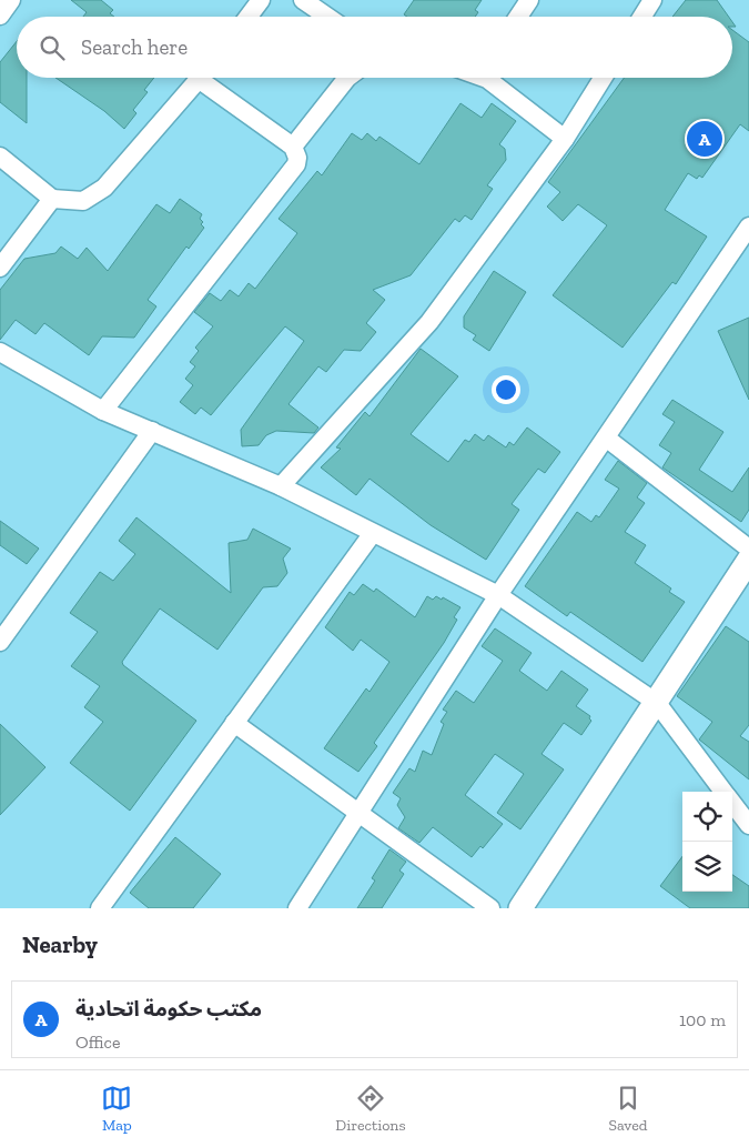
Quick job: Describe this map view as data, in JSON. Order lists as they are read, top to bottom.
{
  "page": {
    "search": "Search here",
    "pins": "A",
    "heading": "Nearby",
    "list": [
      {
        "mark": "A",
        "name": "مكتب حكومة اتحادية",
        "note": "Office",
        "value": "100 m"
      }
    ],
    "nav": ["Map", "Directions", "Saved"]
  }
}
